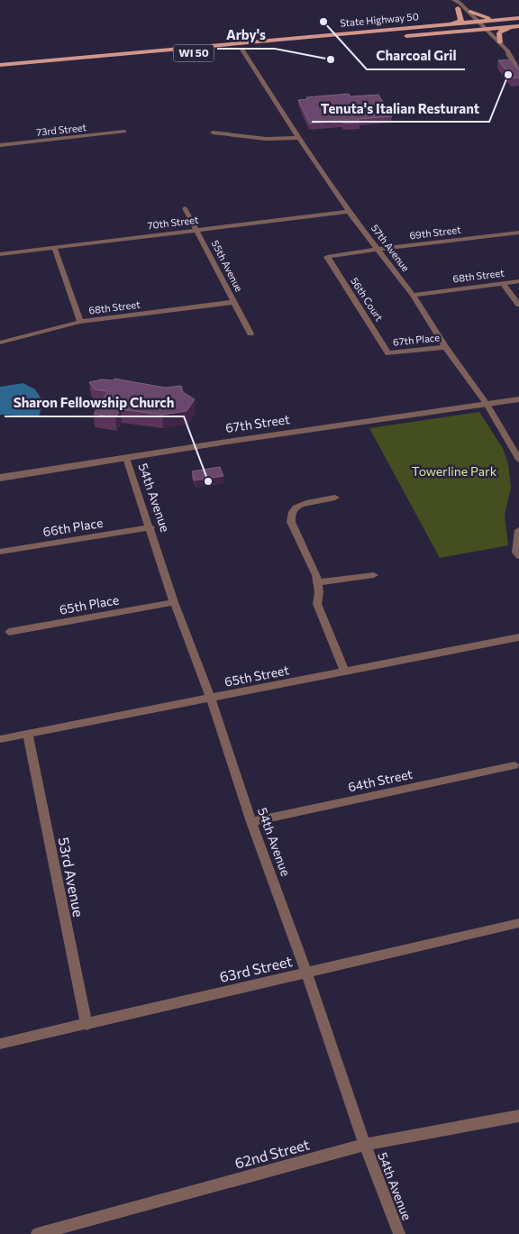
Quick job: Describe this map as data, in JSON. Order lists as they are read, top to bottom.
{
  "streets": {
    "main road": ["State Highway 50", "WI 50"],
    "street": [
      "73rd Street",
      "70th Street",
      "69th Street",
      "57th Avenue",
      "55th Avenue",
      "68th Street",
      "56th Court",
      "67th Place",
      "67th Street",
      "54th Avenue",
      "66th Place",
      "65th Place",
      "65th Street",
      "64th Street",
      "53rd Avenue",
      "63rd Street",
      "62nd Street"
    ]
  },
  "crossings": [
    ["State Highway 50", "57th Avenue"],
    ["70th Street", "57th Avenue"],
    ["70th Street", "55th Avenue"],
    ["69th Street", "57th Avenue"],
    ["69th Street", "56th Court"],
    ["57th Avenue", "68th Street"],
    ["57th Avenue", "67th Place"],
    ["57th Avenue", "67th Street"],
    ["55th Avenue", "68th Street"],
    ["56th Court", "67th Place"],
    ["67th Street", "54th Avenue"],
    ["54th Avenue", "66th Place"],
    ["54th Avenue", "65th Place"],
    ["54th Avenue", "65th Street"],
    ["54th Avenue", "64th Street"],
    ["54th Avenue", "63rd Street"],
    ["54th Avenue", "62nd Street"],
    ["65th Street", "53rd Avenue"],
    ["53rd Avenue", "63rd Street"]
  ],
  "parks": ["Towerline Park"],
  "places": [
    "Charcoal Gril",
    "Arby's",
    "Tenuta's Italian Resturant",
    "Sharon Fellowship Church"
  ]
}
